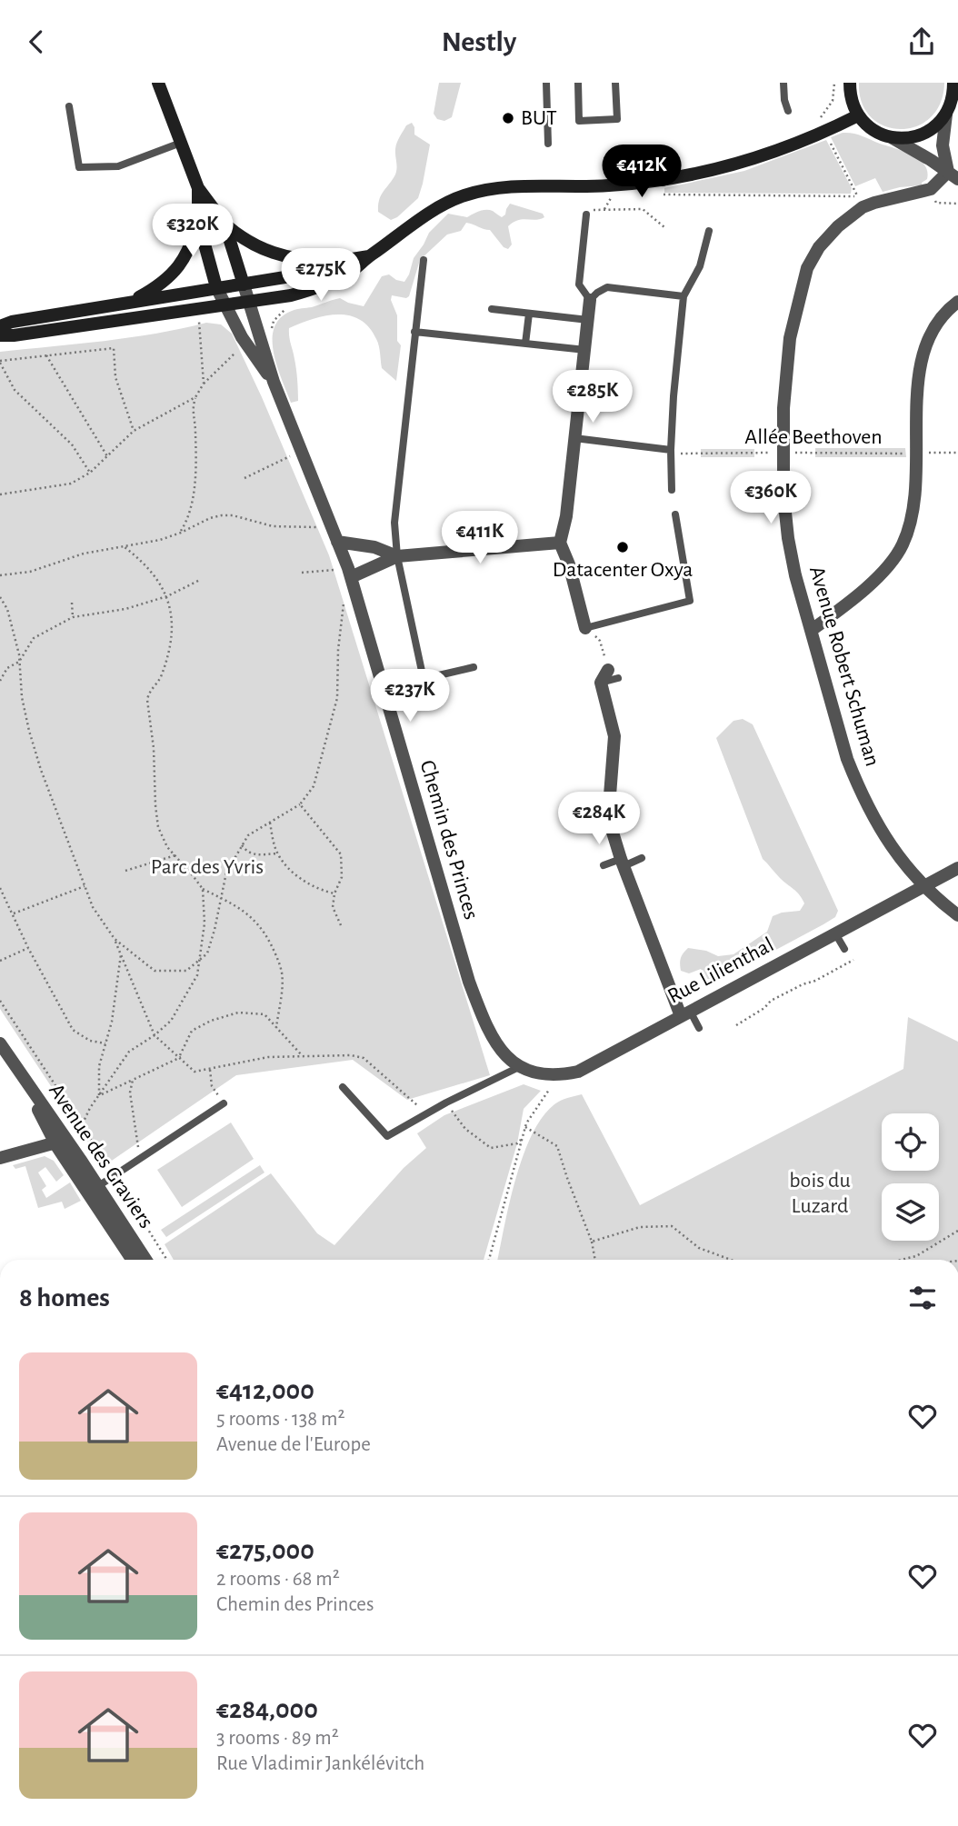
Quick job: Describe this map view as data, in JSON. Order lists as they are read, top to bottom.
{
  "streets": {
    "street": [
      "Avenue Robert Schuman",
      "Chemin des Princes",
      "Rue Lilienthal",
      "Avenue des Graviers"
    ],
    "path": ["Allée Beethoven"]
  },
  "crossings": [
    ["Allée Beethoven", "Avenue Robert Schuman"],
    ["Avenue Robert Schuman", "Rue Lilienthal"],
    ["Chemin des Princes", "Rue Lilienthal"]
  ],
  "parks": ["Parc des Yvris", "bois du Luzard"],
  "places": ["BUT", "Datacenter Oxya"],
  "page": {
    "header": "Nestly",
    "price": [
      "€412K",
      "€320K",
      "€275K",
      "€285K",
      "€360K",
      "€411K",
      "€237K",
      "€284K"
    ],
    "heading": "8 homes",
    "list": [
      {
        "name": "€412,000",
        "note": "5 rooms · 138 m² · Avenue de l'Europe"
      },
      {
        "name": "€275,000",
        "note": "2 rooms · 68 m² · Chemin des Princes"
      },
      {
        "name": "€284,000",
        "note": "3 rooms · 89 m² · Rue Vladimir Jankélévitch"
      }
    ]
  }
}
